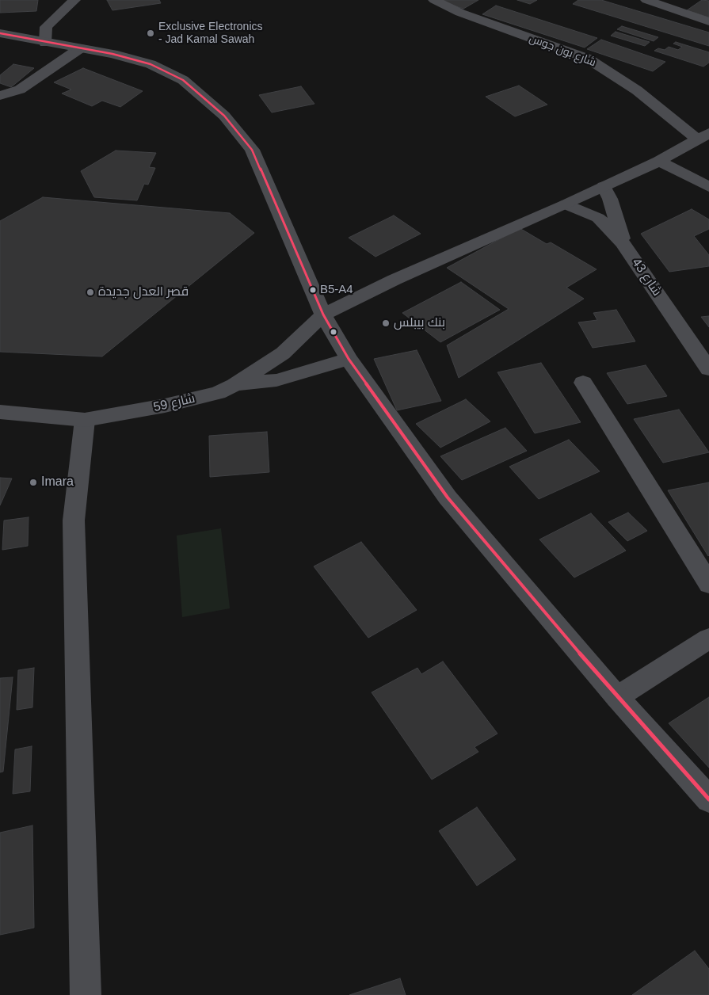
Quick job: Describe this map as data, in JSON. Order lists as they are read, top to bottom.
{
  "streets": {
    "street": ["شارع بون جوس", "شارع 43", "شارع 59"]
  },
  "crossings": [
    ["شارع بون جوس", "شارع 59"],
    ["شارع 43", "شارع 59"]
  ],
  "places": [
    "Exclusive Electronics - Jad Kamal Sawah",
    "B5-A4",
    "قصر العدل جديدة",
    "بنك بيبلس",
    "Imara"
  ]
}
